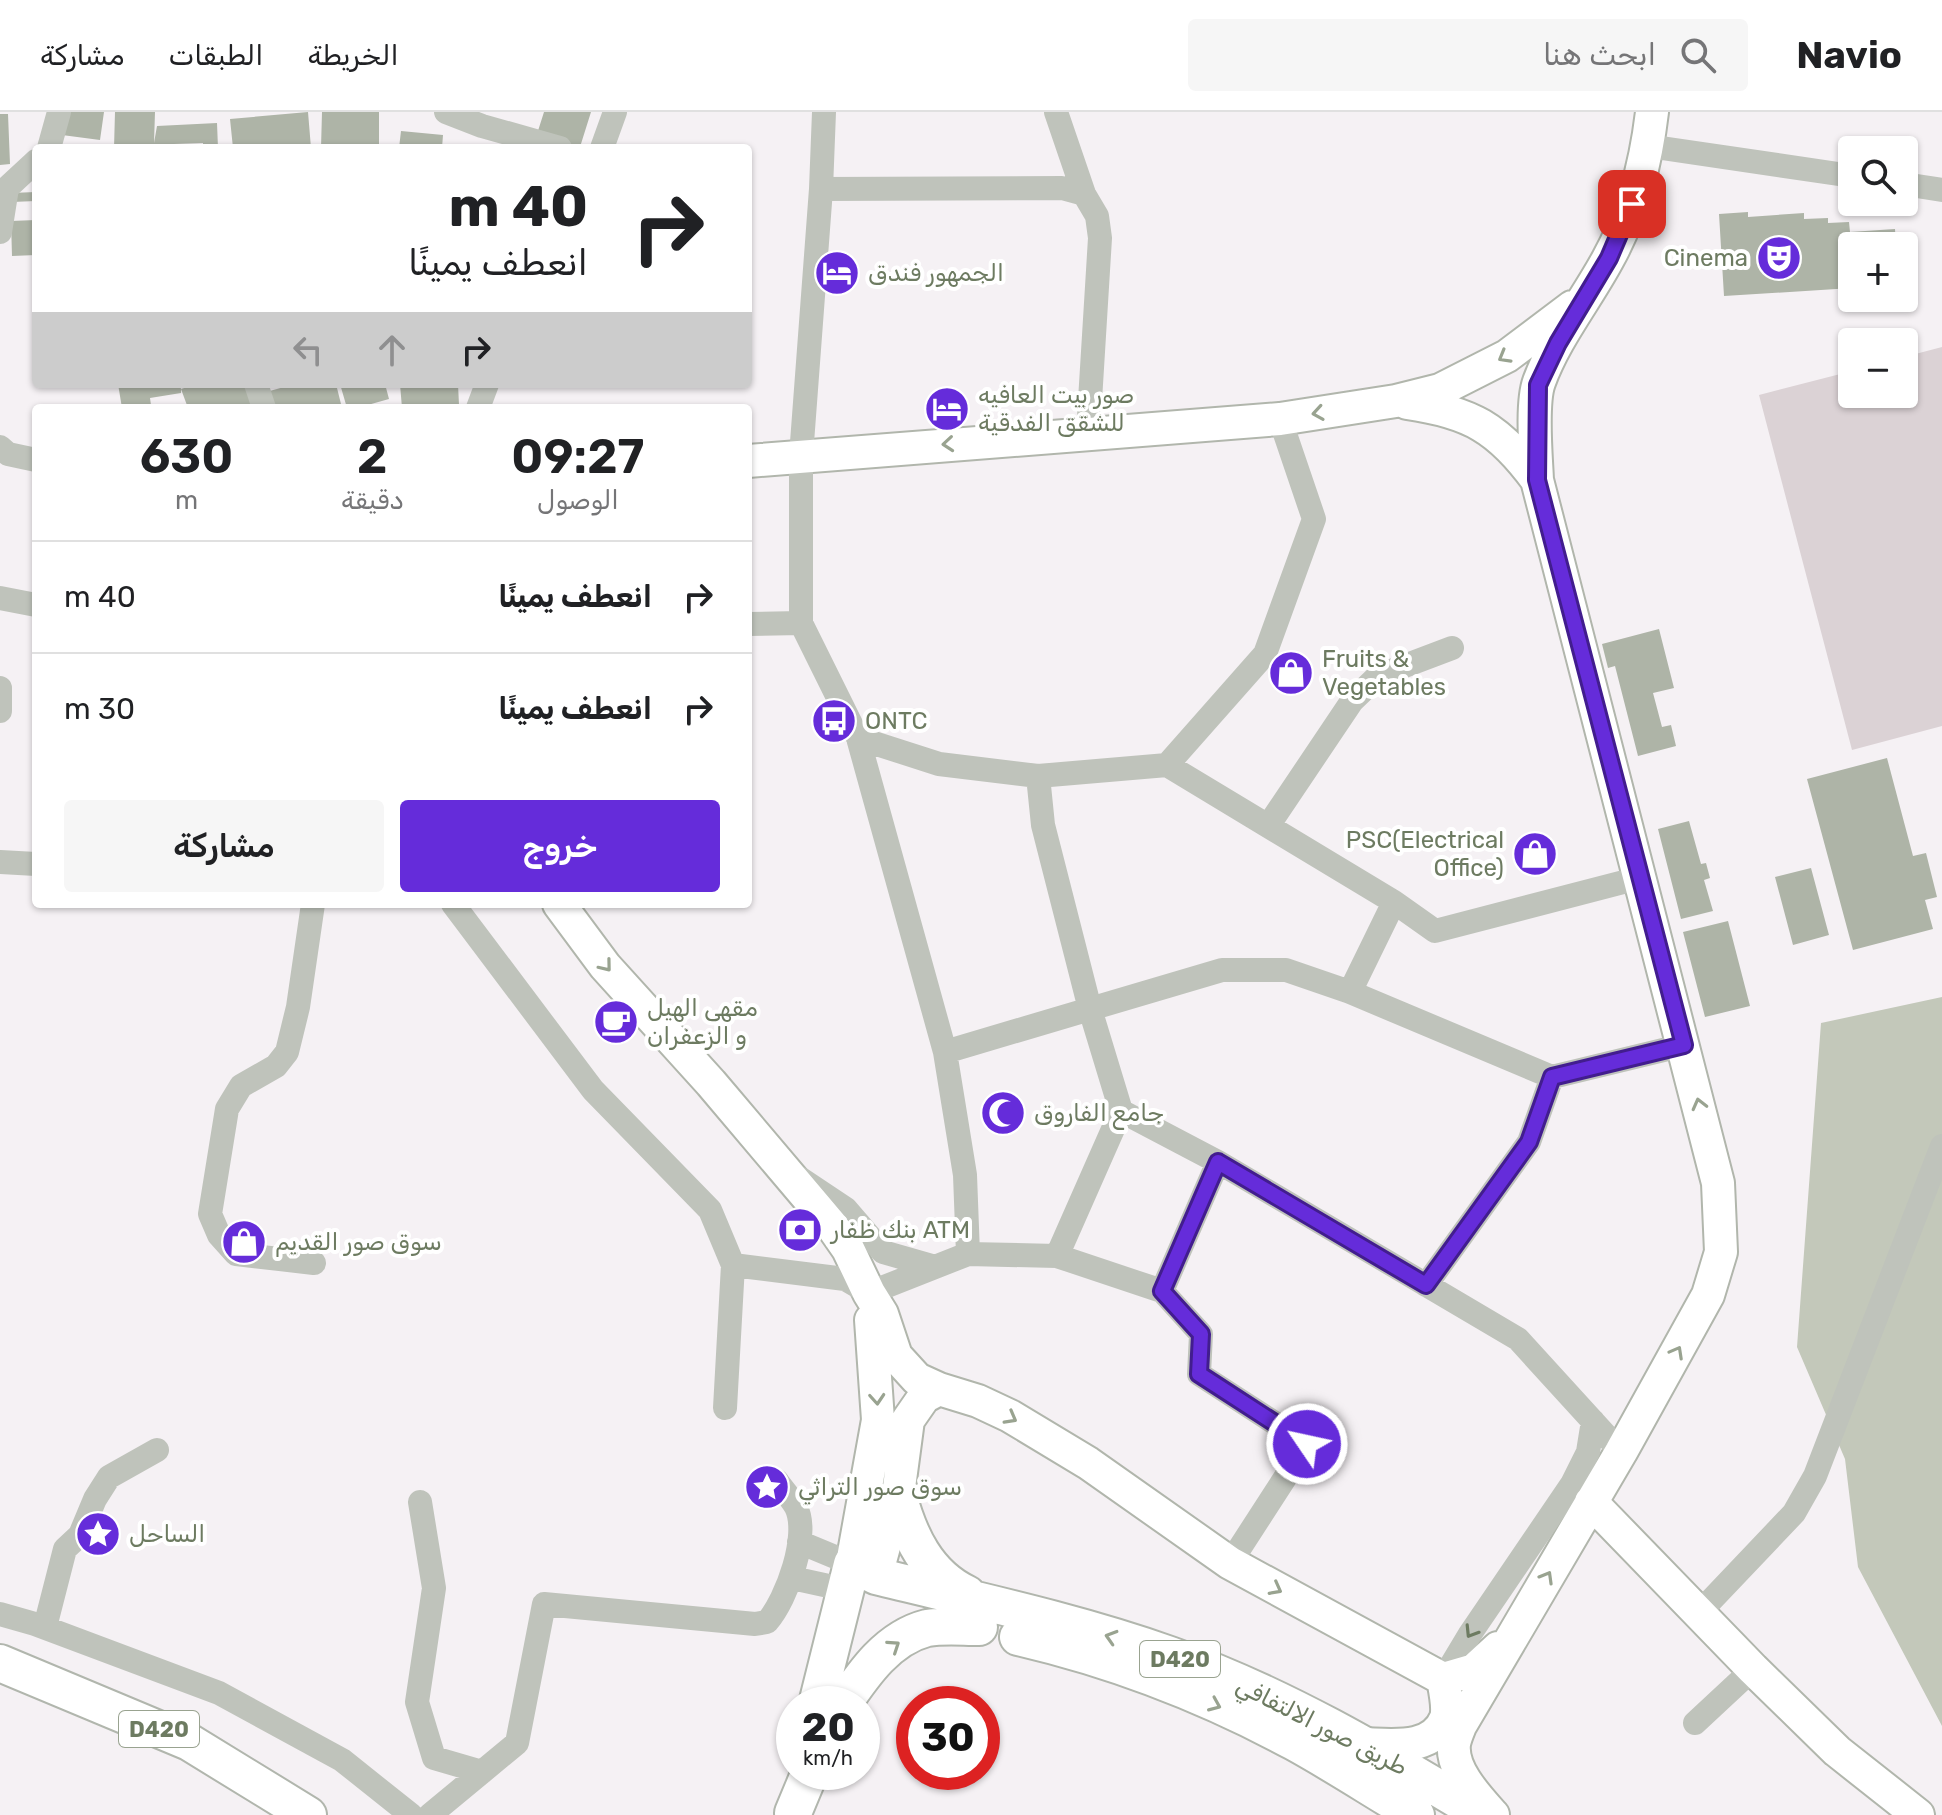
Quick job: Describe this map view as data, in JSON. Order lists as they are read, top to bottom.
{
  "streets": {
    "main road": ["D420", "طريق صور الالتفافي"]
  },
  "places": {
    "theatre": ["Cinema"],
    "hotel": ["الجمهور فندق", "صور بيت العافيه للشقق الفدقية"],
    "shop": ["Fruits & Vegetables", "PSC(Electrical Office)", "سوق صور القديم"],
    "bus stop": ["ONTC"],
    "cafe": ["مقهى الهيل و الزعفران"],
    "mosque": ["جامع الفاروق"],
    "bank": ["بنك ظفار ATM"],
    "place": ["سوق صور التراثي", "الساحل"]
  },
  "page": {
    "header": "Navio",
    "search": "ابحث هنا",
    "nav": ["الخريطة", "الطبقات", "مشاركة"],
    "map_buttons": ["+", "−"],
    "turn": ["40 m", "انعطف يمينًا"],
    "eta": [
      "09:27",
      "الوصول",
      "2",
      "دقيقة",
      "630",
      "m"
    ],
    "list": [
      {
        "name": "انعطف يمينًا",
        "value": "40 m"
      },
      {
        "name": "انعطف يمينًا",
        "value": "30 m"
      }
    ],
    "buttons": ["خروج", "مشاركة"],
    "speed": "20 km/h",
    "limit": "30"
  }
}
